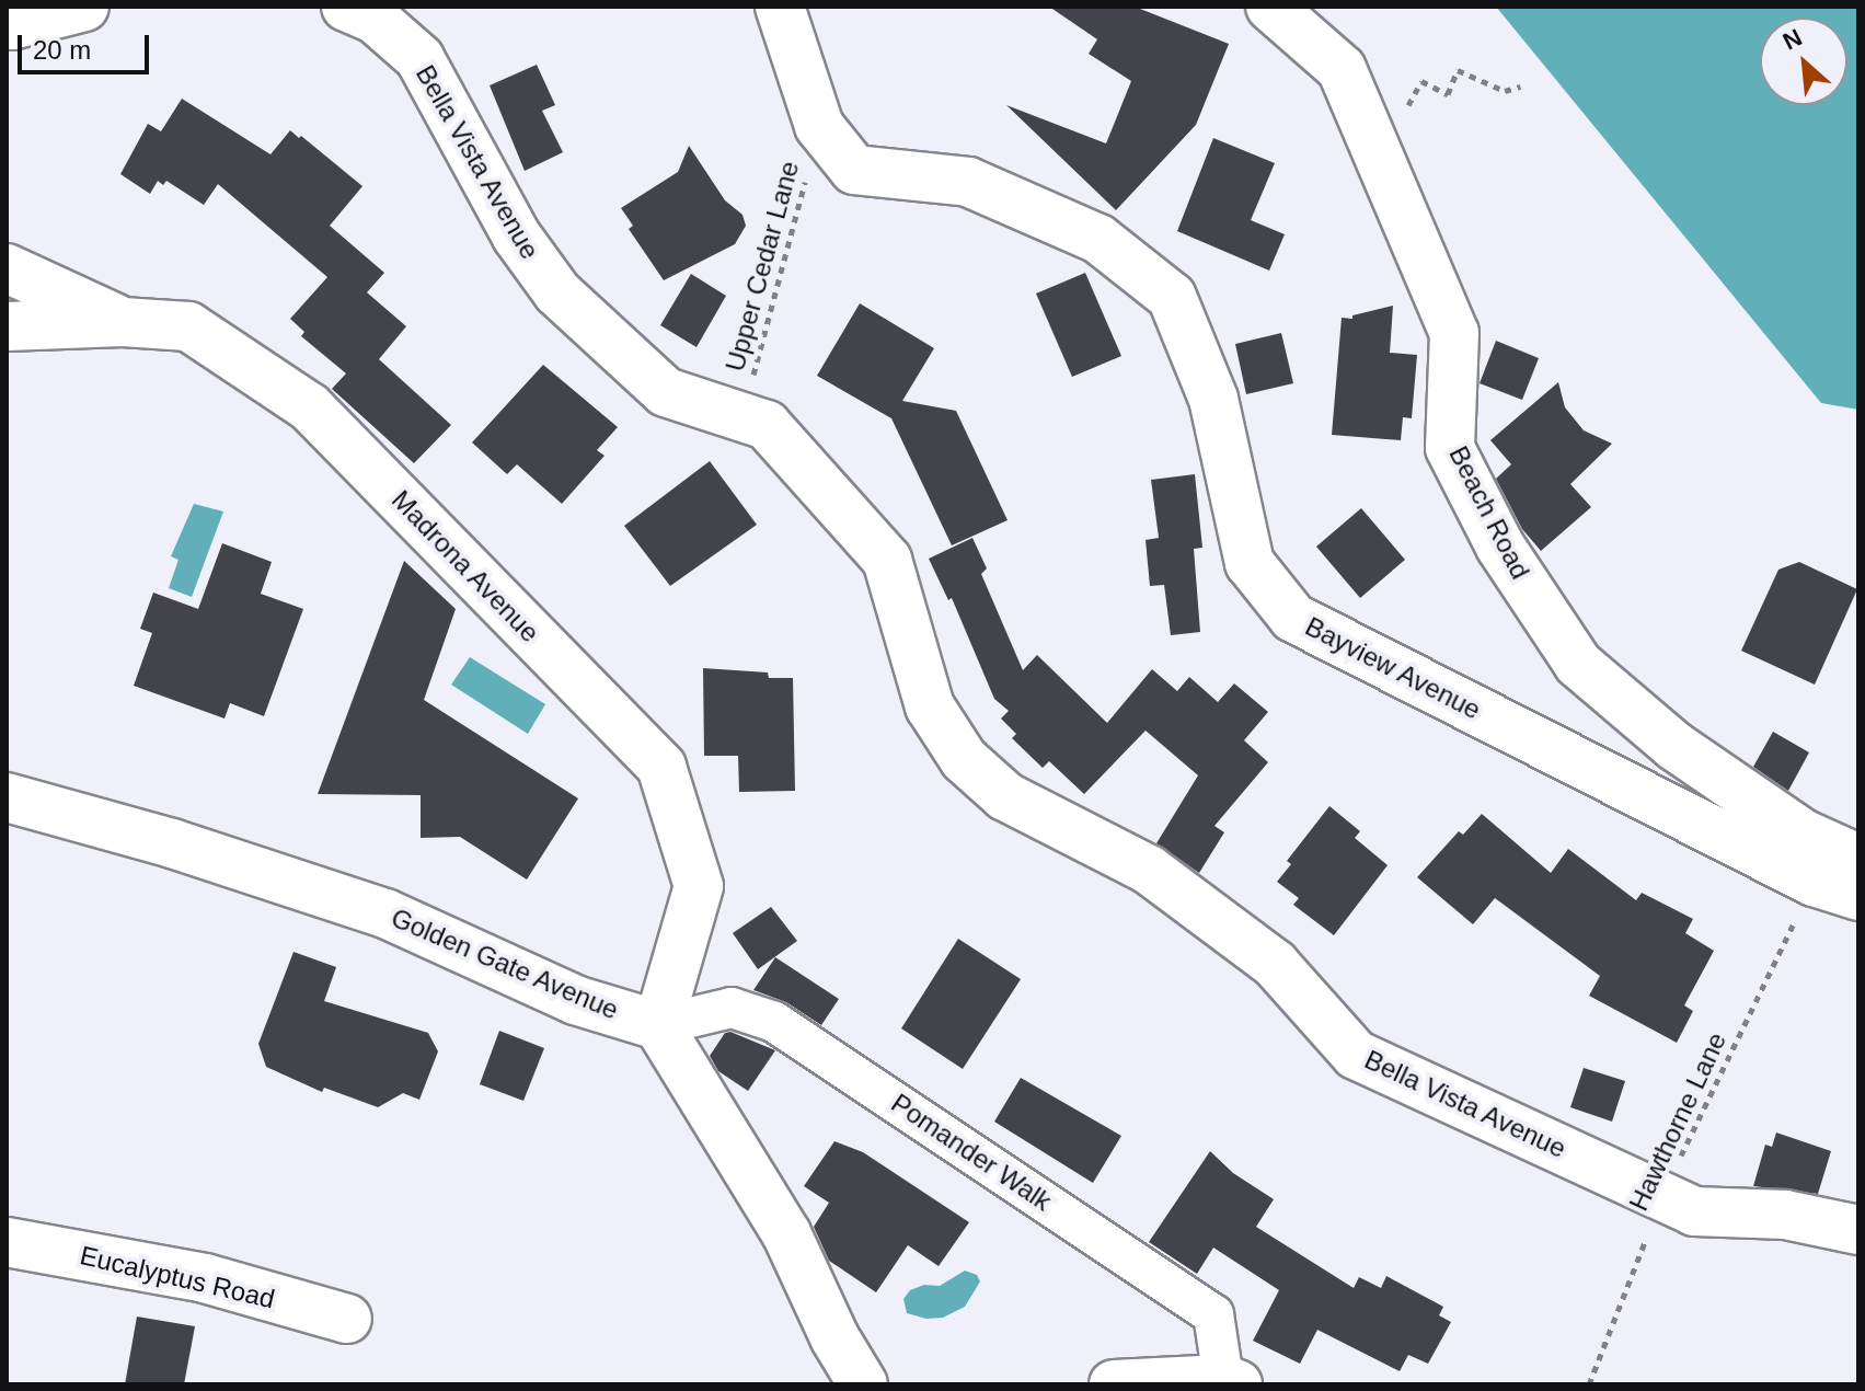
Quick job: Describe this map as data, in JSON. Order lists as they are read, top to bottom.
{
  "streets": {
    "street": [
      "Bella Vista Avenue",
      "Beach Road",
      "Madrona Avenue",
      "Bayview Avenue",
      "Golden Gate Avenue",
      "Pomander Walk",
      "Eucalyptus Road"
    ],
    "path": ["Upper Cedar Lane", "Hawthorne Lane"]
  },
  "crossings": [
    ["Bella Vista Avenue", "Upper Cedar Lane"],
    ["Bella Vista Avenue", "Hawthorne Lane"],
    ["Upper Cedar Lane", "Bayview Avenue"],
    ["Madrona Avenue", "Golden Gate Avenue"],
    ["Madrona Avenue", "Pomander Walk"],
    ["Bayview Avenue", "Hawthorne Lane"],
    ["Golden Gate Avenue", "Pomander Walk"]
  ],
  "scale_bar": "20 m",
  "north": "top left"
}
